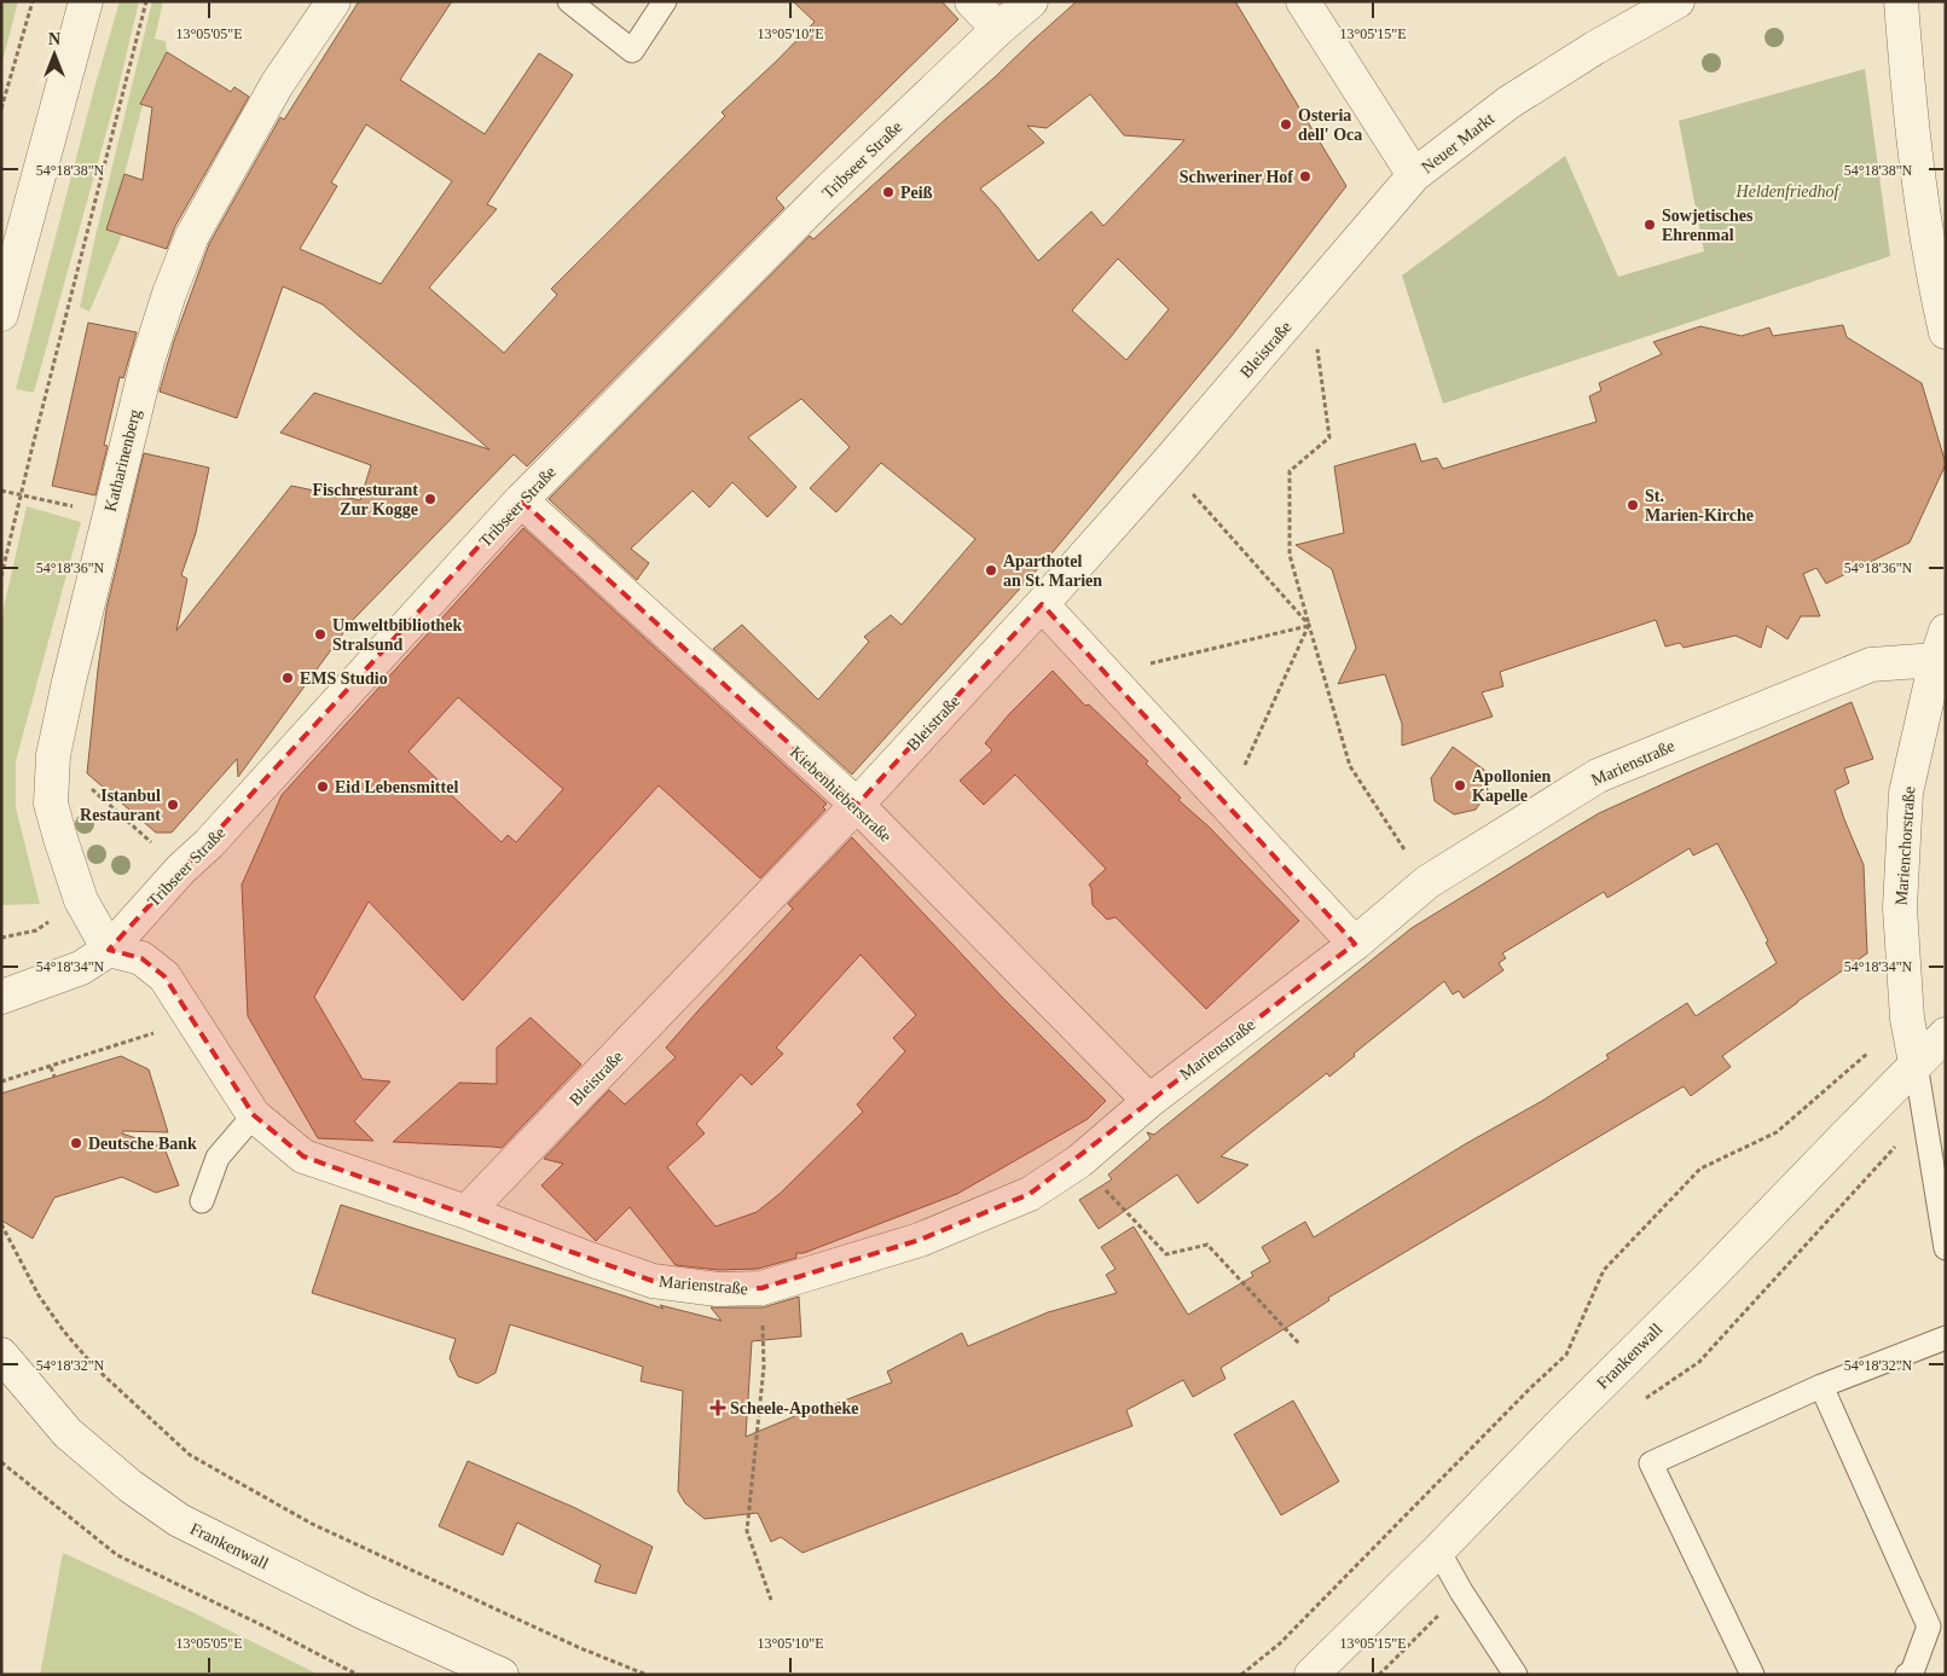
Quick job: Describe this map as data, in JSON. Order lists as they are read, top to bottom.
{
  "streets": {
    "street": [
      "Neuer Markt",
      "Tribseer Straße",
      "Bleistraße",
      "Katharinenberg",
      "Marienstraße",
      "Kiebenhieberstraße",
      "Marienchorstraße",
      "Frankenwall"
    ]
  },
  "crossings": [
    ["Neuer Markt", "Bleistraße"],
    ["Tribseer Straße", "Katharinenberg"],
    ["Tribseer Straße", "Kiebenhieberstraße"],
    ["Bleistraße", "Marienstraße"],
    ["Bleistraße", "Kiebenhieberstraße"],
    ["Marienstraße", "Kiebenhieberstraße"],
    ["Marienstraße", "Marienchorstraße"],
    ["Marienchorstraße", "Frankenwall"]
  ],
  "parks": ["Heldenfriedhof"],
  "places": {
    "other": [
      "Osteria dell' Oca",
      "Schweriner Hof",
      "Peiß",
      "Sowjetisches Ehrenmal",
      "Fischresturant Zur Kogge",
      "St. Marien-Kirche",
      "Aparthotel an St. Marien",
      "Umweltbibliothek Stralsund",
      "EMS Studio",
      "Apollonien Kapelle",
      "Eid Lebensmittel",
      "Istanbul Restaurant",
      "Deutsche Bank"
    ],
    "health": ["Scheele-Apotheke"]
  },
  "north": "top",
  "coordinates": [
    "13°05'05\"E",
    "13°05'10\"E",
    "13°05'15\"E",
    "54°18'38\"N",
    "54°18'36\"N",
    "54°18'34\"N",
    "54°18'32\"N"
  ]
}
